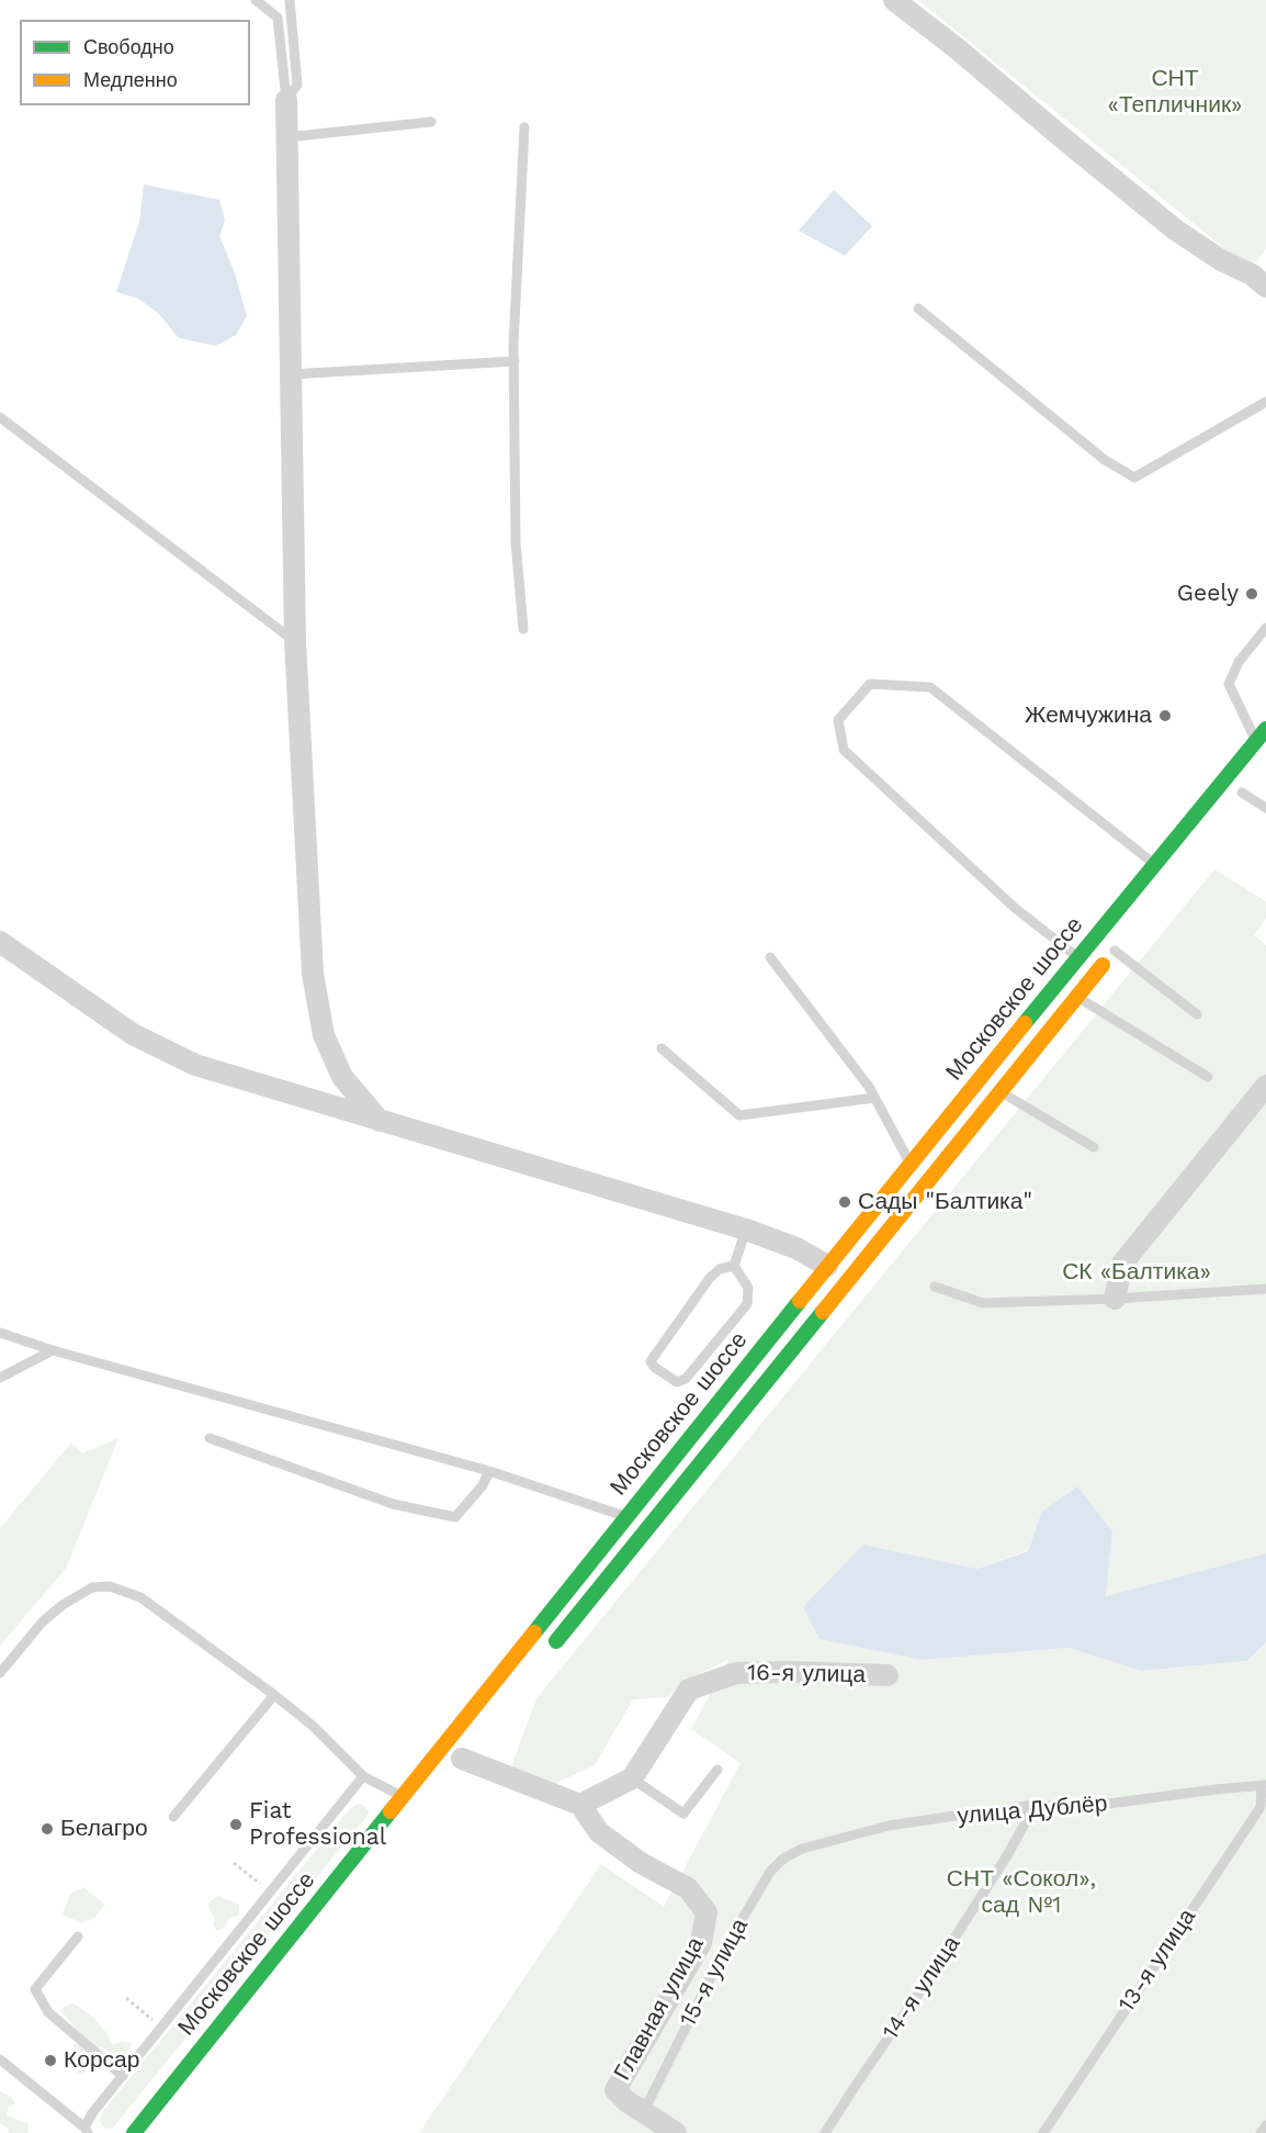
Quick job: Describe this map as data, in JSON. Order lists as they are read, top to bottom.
{
  "streets": {
    "main road": ["Московское шоссе"],
    "street": ["16-я улица", "Главная улица"],
    "lane": [
      "улица Дублёр",
      "13-я улица",
      "15-я улица",
      "14-я улица"
    ]
  },
  "crossings": [
    ["улица Дублёр", "13-я улица"],
    ["улица Дублёр", "15-я улица"],
    ["улица Дублёр", "14-я улица"],
    ["15-я улица", "Главная улица"]
  ],
  "parks": ["СНТ «Тепличник»", "СК «Балтика»", "СНТ «Сокол», сад №1"],
  "places": [
    "Geely",
    "Жемчужина",
    "Сады \"Балтика\"",
    "Fiat Professional",
    "Белагро",
    "Корсар"
  ],
  "legend": ["Свободно", "Медленно"]
}
